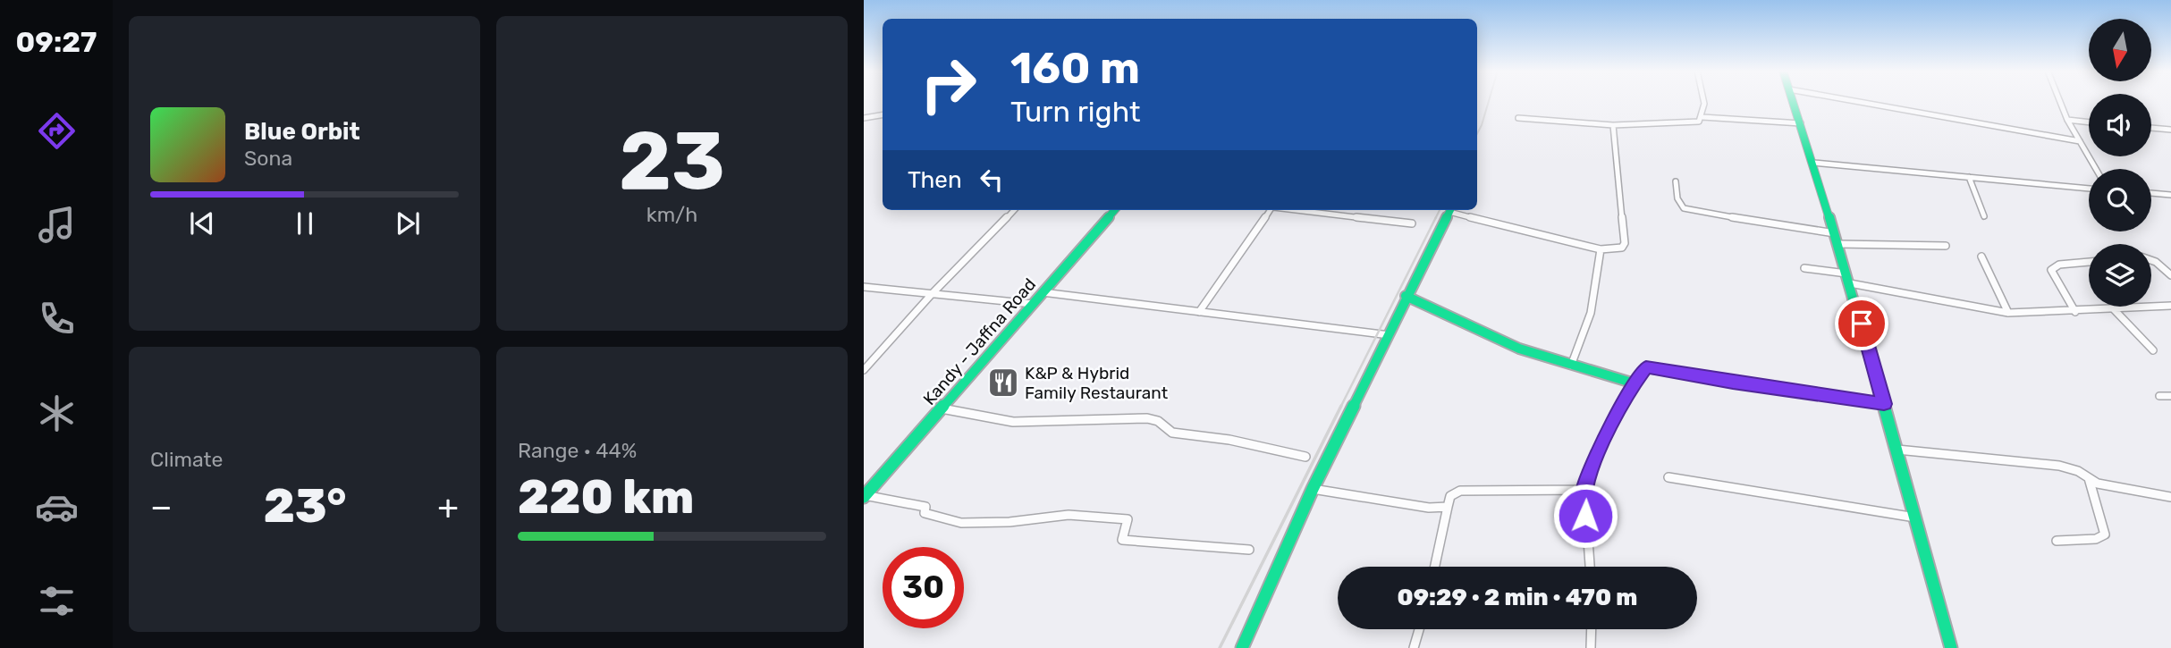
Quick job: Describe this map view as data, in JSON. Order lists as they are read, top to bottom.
{
  "streets": {
    "main road": ["Kandy - Jaffna Road"]
  },
  "places": {
    "restaurant": ["K&P & Hybrid Family Restaurant"]
  },
  "north": "bottom",
  "page": {
    "tabs": "09:27",
    "tile": [
      ["23", "km/h"],
      "Climate",
      ["Range · 44%", "220 km"]
    ],
    "turn": ["160 m", "Turn right"],
    "song": ["Blue Orbit", "Sona"],
    "then": "Then",
    "heat": ["−", "23°", "+"],
    "limit": "30",
    "trip": "09:29 · 2 min · 470 m"
  }
}
